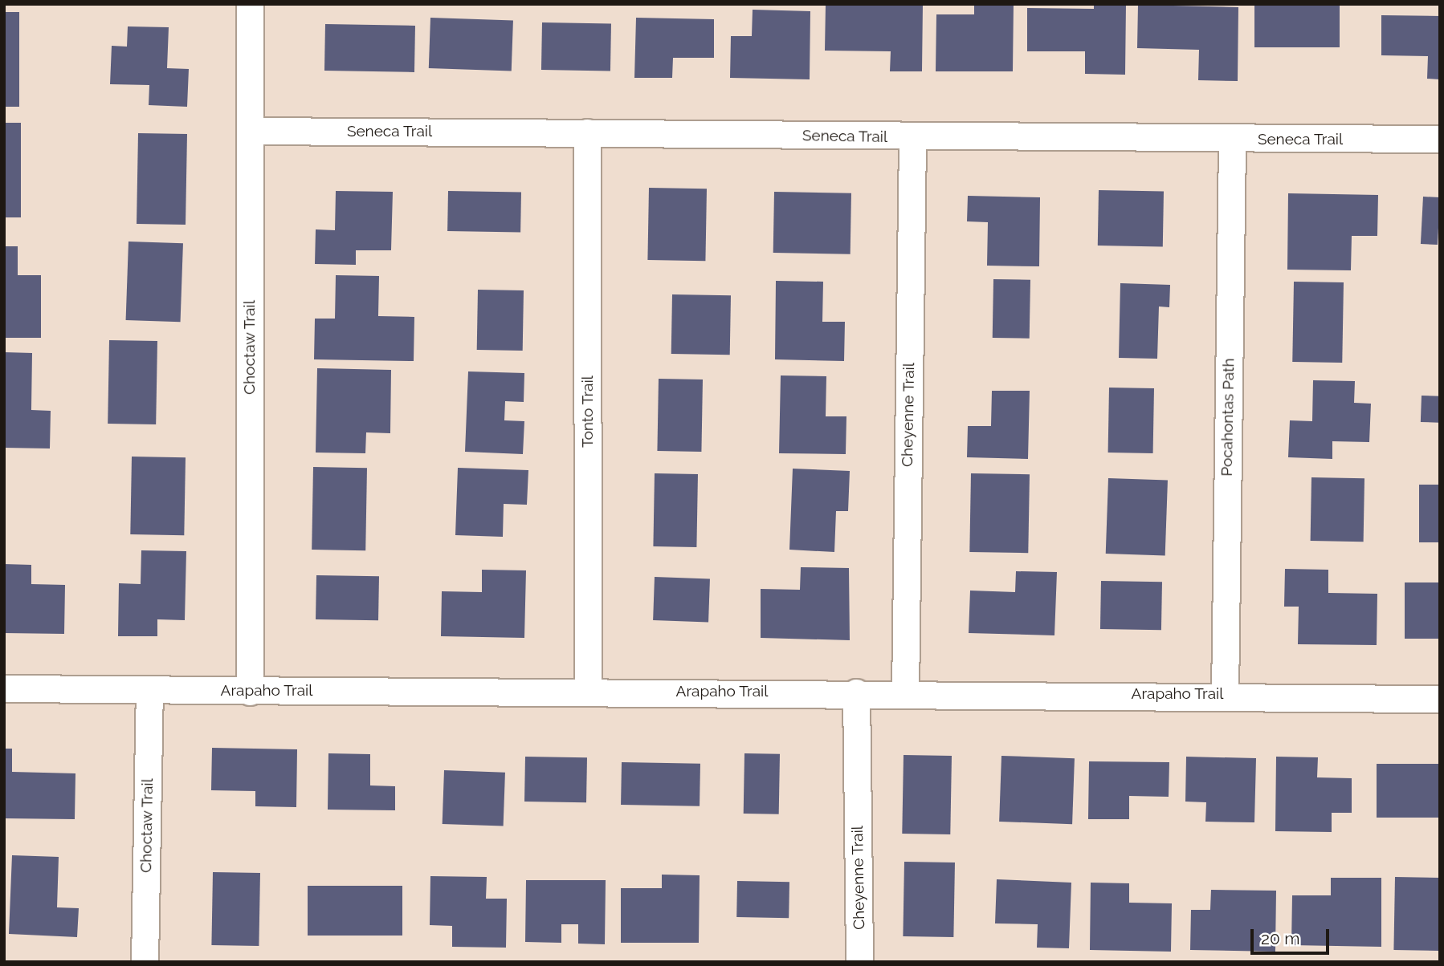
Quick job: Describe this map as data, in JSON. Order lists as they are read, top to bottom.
{
  "streets": {
    "street": [
      "Seneca Trail",
      "Choctaw Trail",
      "Tonto Trail",
      "Cheyenne Trail",
      "Pocahontas Path",
      "Arapaho Trail"
    ]
  },
  "crossings": [
    ["Seneca Trail", "Choctaw Trail"],
    ["Seneca Trail", "Tonto Trail"],
    ["Seneca Trail", "Cheyenne Trail"],
    ["Seneca Trail", "Pocahontas Path"],
    ["Choctaw Trail", "Arapaho Trail"],
    ["Tonto Trail", "Arapaho Trail"],
    ["Cheyenne Trail", "Arapaho Trail"],
    ["Pocahontas Path", "Arapaho Trail"]
  ],
  "scale_bar": "20 m"
}
